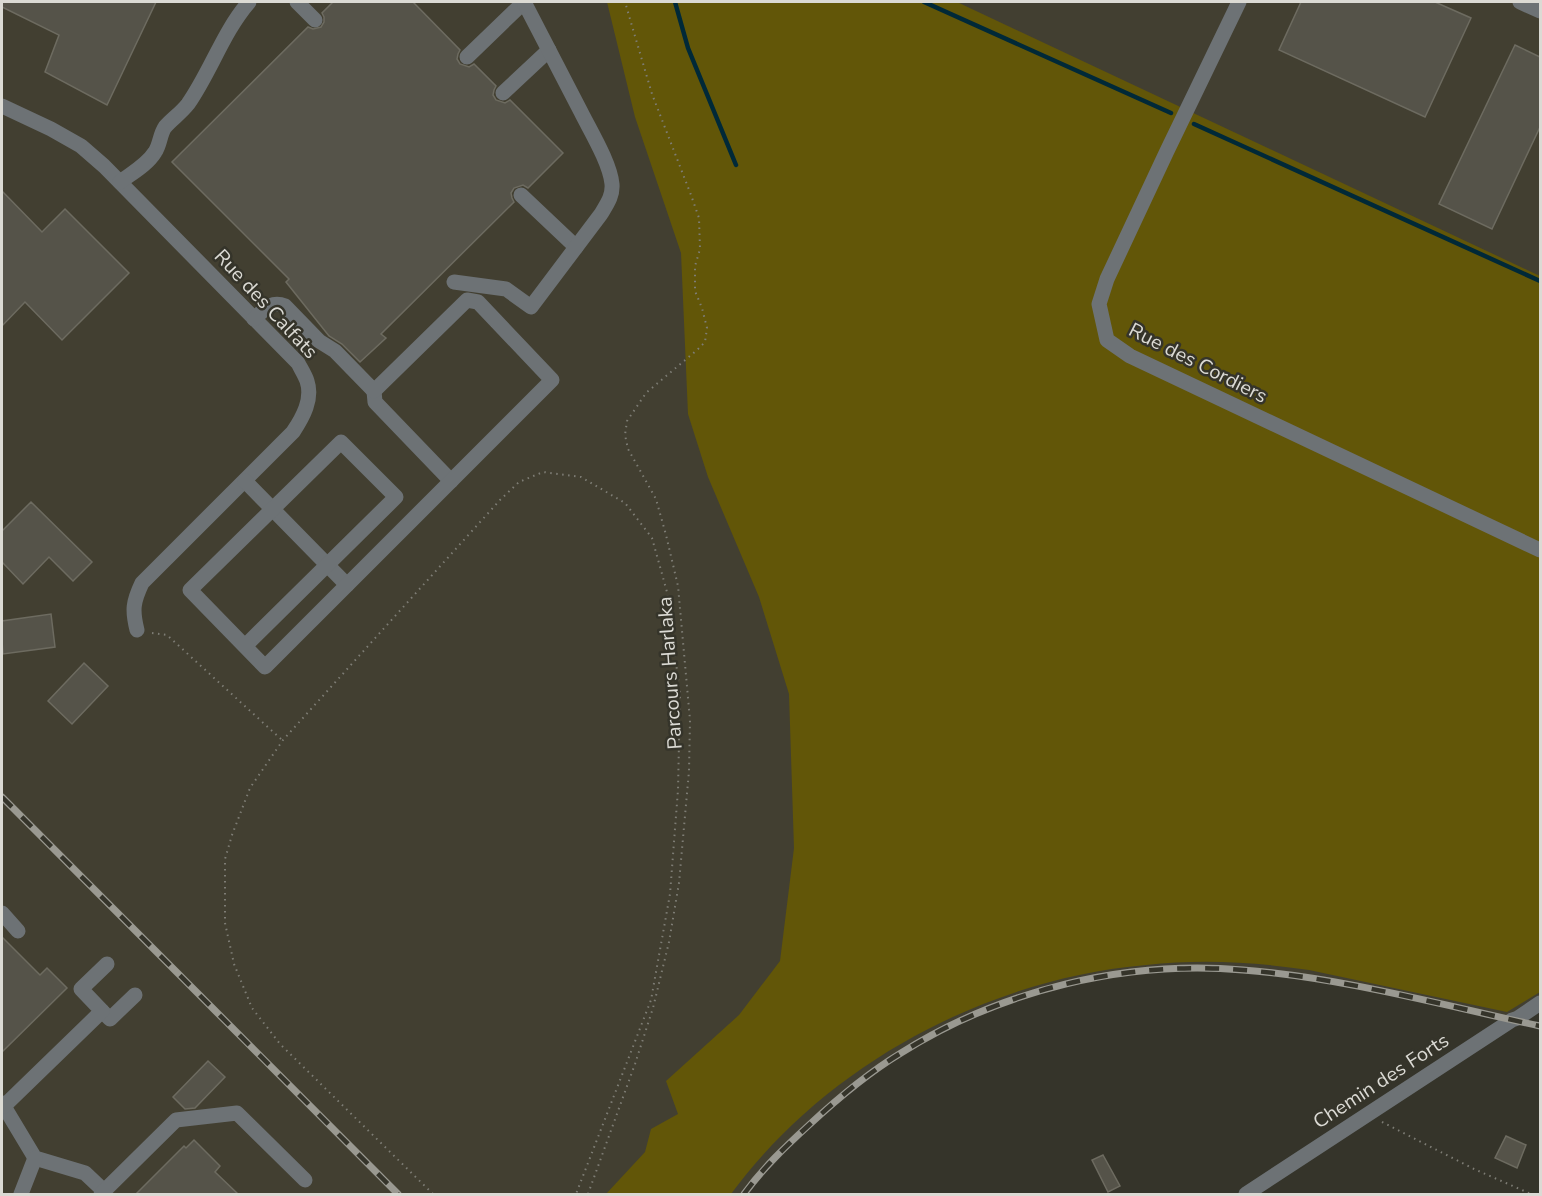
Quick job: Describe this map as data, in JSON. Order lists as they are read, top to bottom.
{
  "streets": {
    "street": ["Rue des Calfats", "Rue des Cordiers", "Chemin des Forts"],
    "path": ["Parcours Harlaka"]
  }
}
